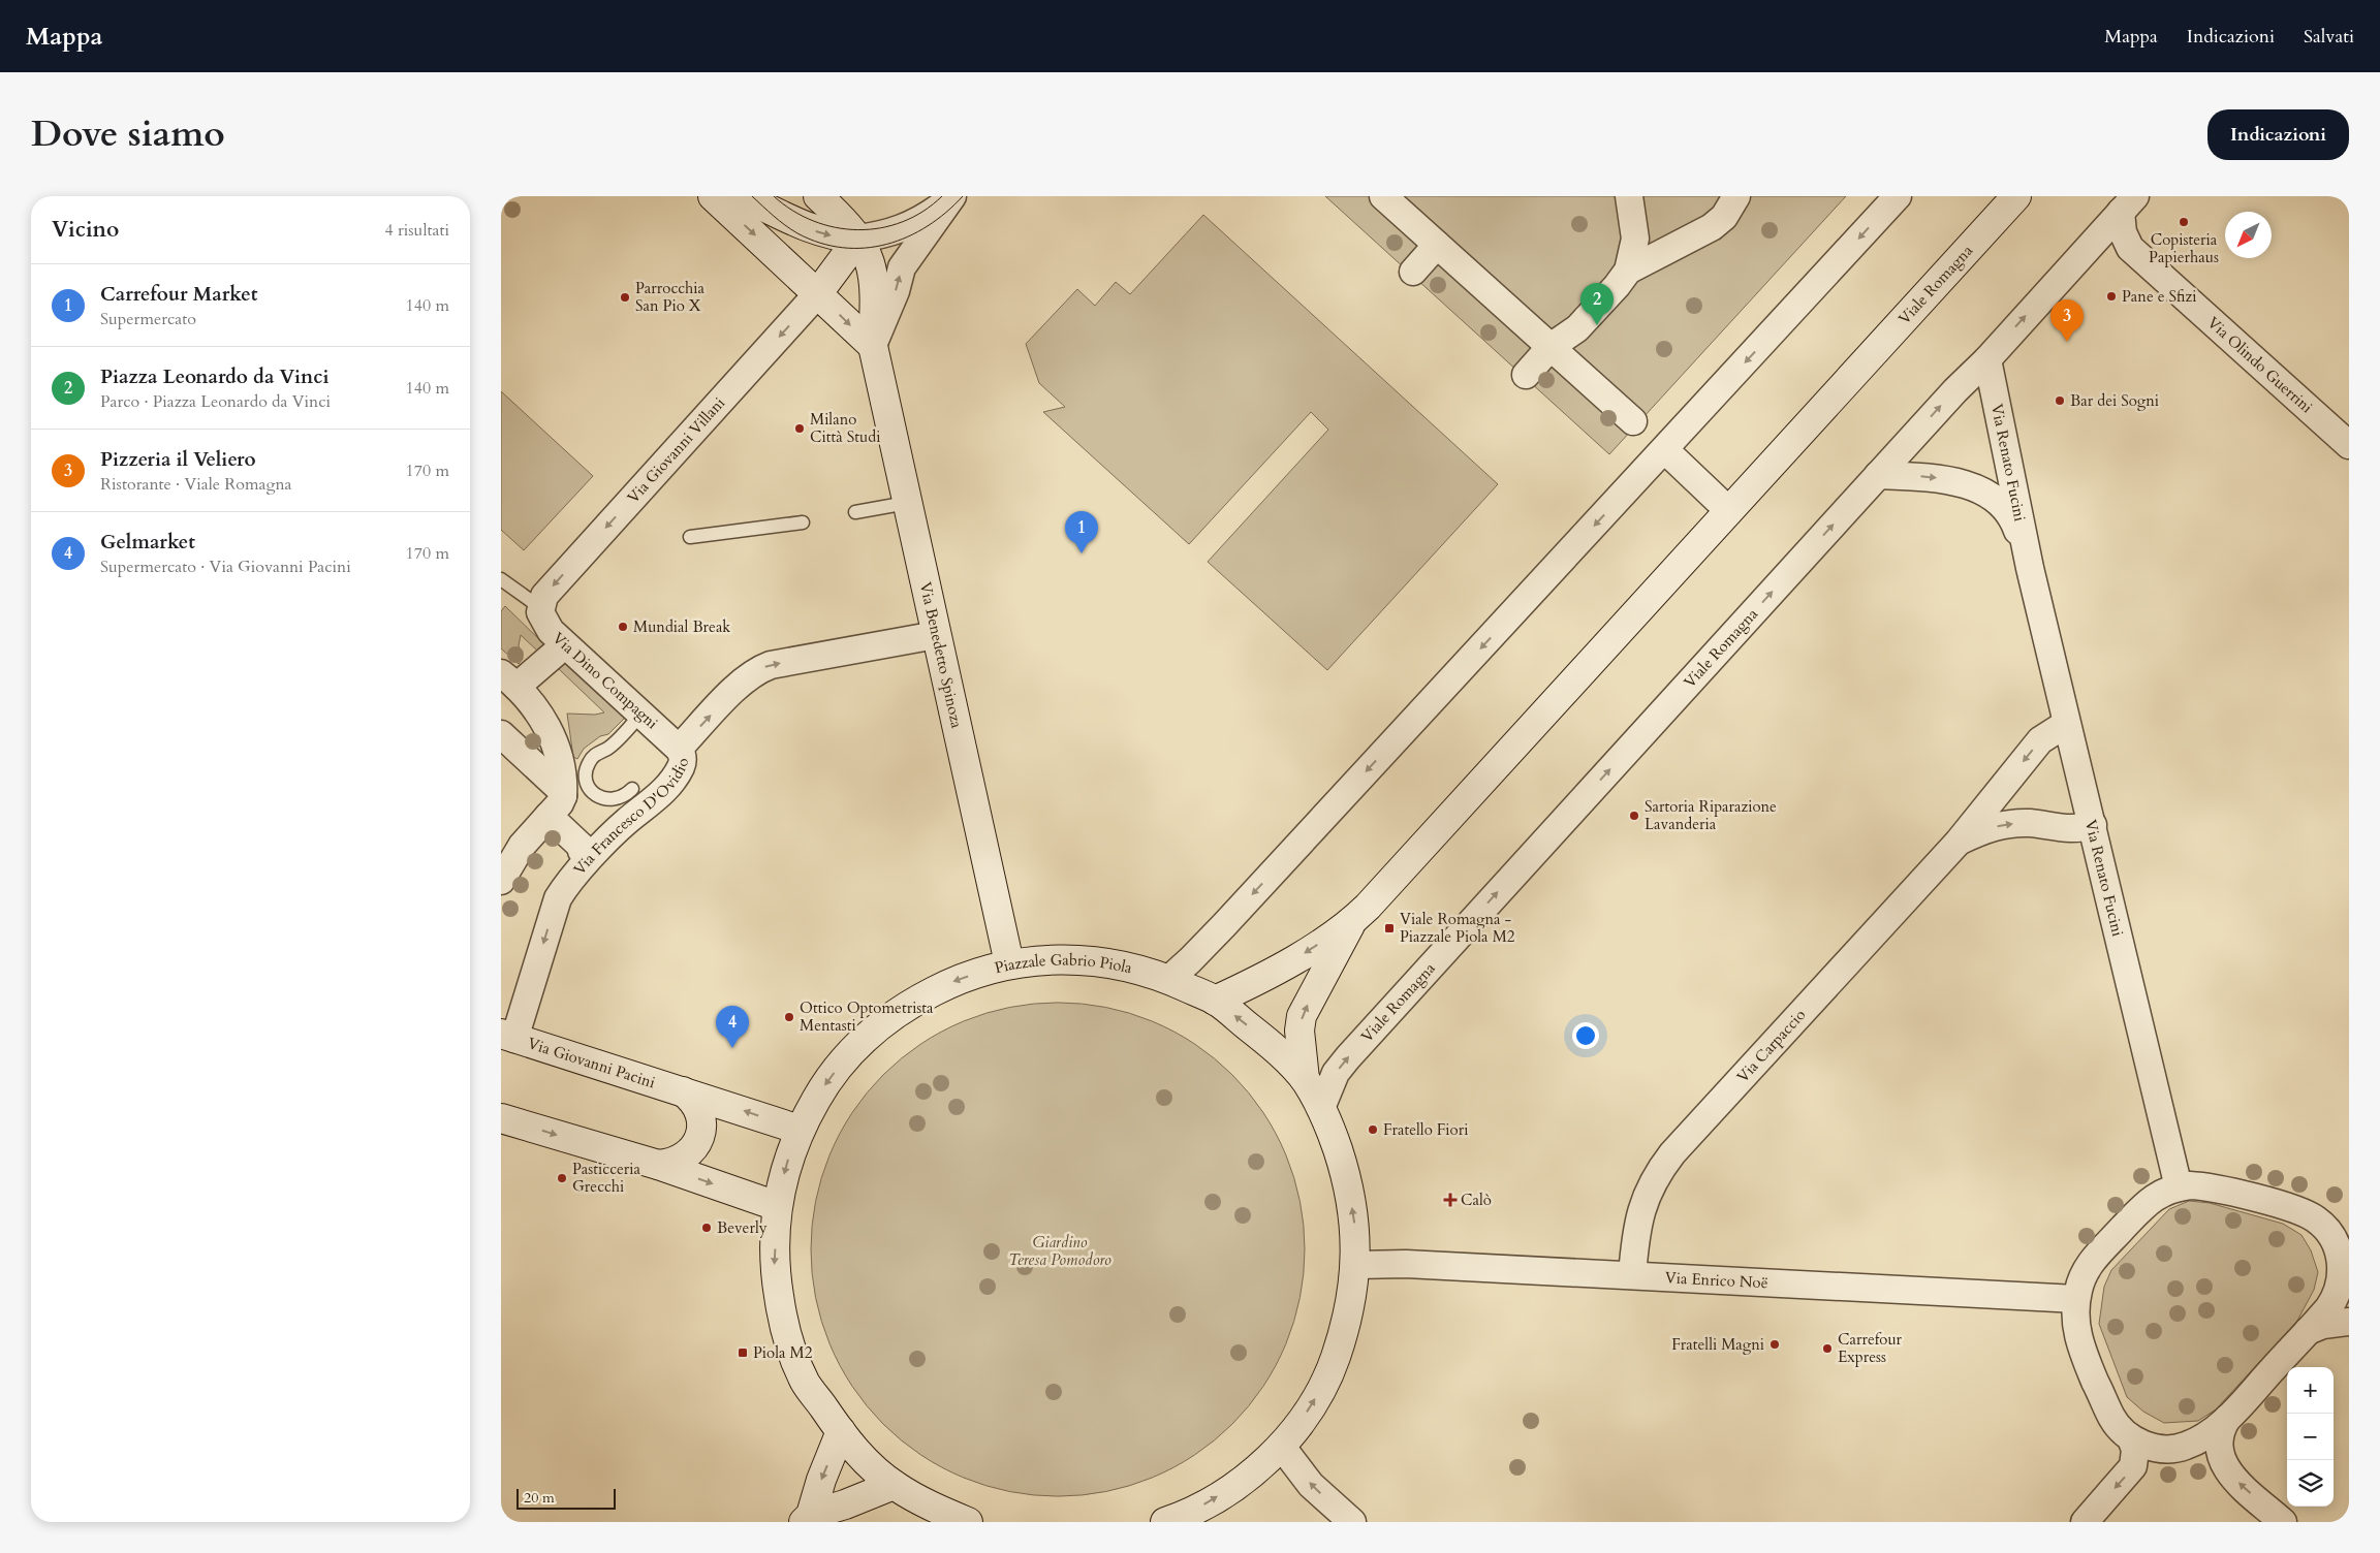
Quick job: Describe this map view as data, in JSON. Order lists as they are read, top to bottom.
{
  "streets": {
    "main road": [
      "Viale Romagna",
      "Via Benedetto Spinoza",
      "Piazzale Gabrio Piola",
      "Via Giovanni Pacini"
    ],
    "street": [
      "Via Olindo Guerrini",
      "Via Giovanni Villani",
      "Via Renato Fucini",
      "Via Dino Compagni",
      "Via Francesco D'Ovidio",
      "Via Carpaccio",
      "Via Enrico Noë"
    ]
  },
  "crossings": [
    ["Viale Romagna", "Via Olindo Guerrini"],
    ["Viale Romagna", "Via Renato Fucini"],
    ["Viale Romagna", "Piazzale Gabrio Piola"],
    ["Via Giovanni Villani", "Via Dino Compagni"],
    ["Via Renato Fucini", "Via Carpaccio"],
    ["Via Benedetto Spinoza", "Via Francesco D'Ovidio"],
    ["Via Benedetto Spinoza", "Piazzale Gabrio Piola"],
    ["Via Dino Compagni", "Via Francesco D'Ovidio"],
    ["Via Francesco D'Ovidio", "Via Giovanni Pacini"],
    ["Piazzale Gabrio Piola", "Via Giovanni Pacini"],
    ["Piazzale Gabrio Piola", "Via Enrico Noë"],
    ["Via Carpaccio", "Via Enrico Noë"]
  ],
  "one_way": ["Via Giovanni Villani"],
  "parks": ["Giardino Teresa Pomodoro"],
  "places": {
    "other": [
      "Copisteria Papierhaus",
      "Pane e Sfizi",
      "Parrocchia San Pio X",
      "Bar dei Sogni",
      "Milano Città Studi",
      "Mundial Break",
      "Sartoria Riparazione Lavanderia",
      "Ottico Optometrista Mentasti",
      "Fratello Fiori",
      "Pasticceria Grecchi",
      "Beverly",
      "Fratelli Magni",
      "Carrefour Express"
    ],
    "transit": ["Viale Romagna - Piazzale Piola M2", "Piola M2"],
    "health": ["Calò"]
  },
  "scale_bar": "20 m",
  "north": "bottom left",
  "page": {
    "header": "Mappa",
    "nav": ["Mappa", "Indicazioni", "Salvati"],
    "title": "Dove siamo",
    "buttons": "Indicazioni",
    "heading": ["Vicino", "4 risultati"],
    "list": [
      {
        "mark": "1",
        "name": "Carrefour Market",
        "note": "Supermercato",
        "value": "140 m"
      },
      {
        "mark": "2",
        "name": "Piazza Leonardo da Vinci",
        "note": "Parco · Piazza Leonardo da Vinci",
        "value": "140 m"
      },
      {
        "mark": "3",
        "name": "Pizzeria il Veliero",
        "note": "Ristorante · Viale Romagna",
        "value": "170 m"
      },
      {
        "mark": "4",
        "name": "Gelmarket",
        "note": "Supermercato · Via Giovanni Pacini",
        "value": "170 m"
      }
    ],
    "pins": [
      "2",
      "3",
      "1",
      "4"
    ],
    "map_buttons": ["+", "−"],
    "scale": "20 m"
  }
}
